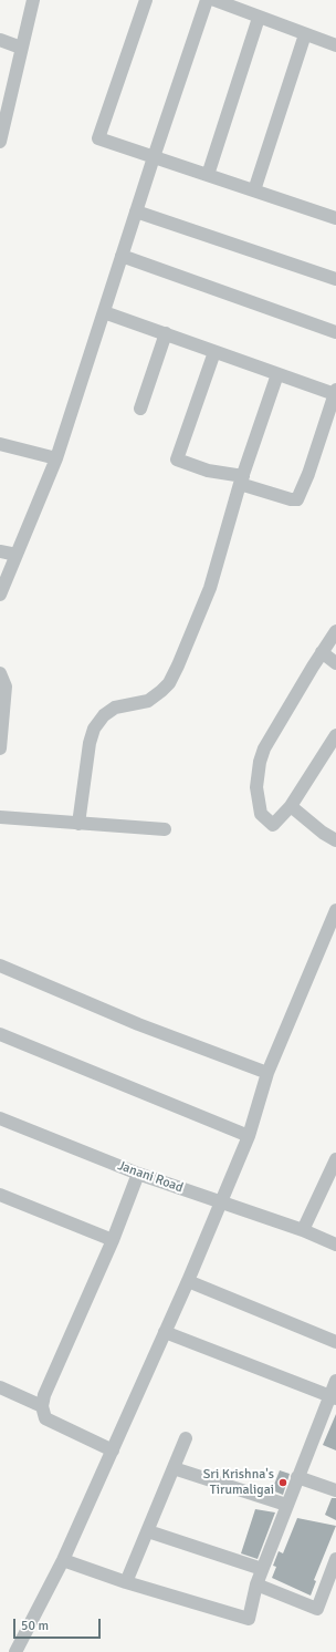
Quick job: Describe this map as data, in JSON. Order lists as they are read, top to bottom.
{
  "streets": {
    "street": ["Janani Road"]
  },
  "places": ["Sri Krishna's Tirumaligai"],
  "scale_bar": "50 m"
}
